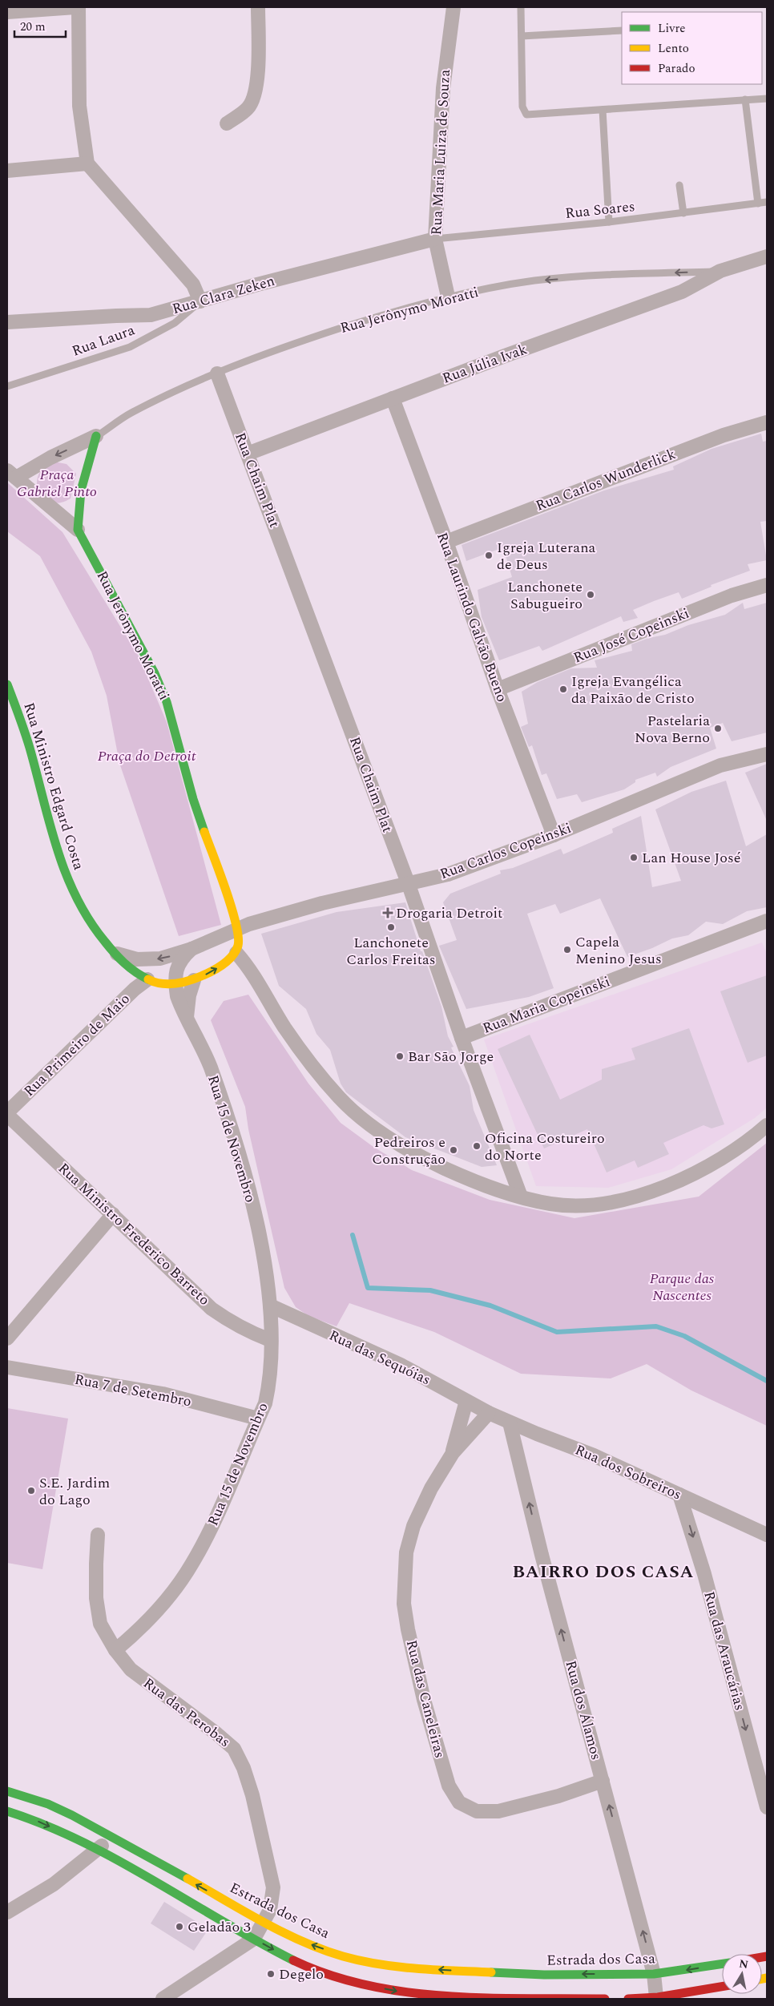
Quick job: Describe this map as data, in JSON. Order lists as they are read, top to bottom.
{
  "streets": {
    "main road": ["Rua Jerônymo Moratti", "Rua Ministro Edgard Costa", "Estrada dos Casa"],
    "street": [
      "Rua Maria Luiza de Souza",
      "Rua Clara Zeken",
      "Rua Júlia Ivak",
      "Rua Chaim Plat",
      "Rua Carlos Wunderlick",
      "Rua Laurindo Galvão Bueno",
      "Rua José Copeinski",
      "Rua Carlos Copeinski",
      "Rua Maria Copeinski",
      "Rua Primeiro de Maio",
      "Rua 15 de Novembro",
      "Rua Ministro Frederico Barreto",
      "Rua das Sequóias",
      "Rua 7 de Setembro",
      "Rua dos Sobreiros",
      "Rua das Araucárias",
      "Rua das Caneleiras",
      "Rua dos Álamos",
      "Rua das Perobas"
    ],
    "lane": ["Rua Soares", "Rua Laura"]
  },
  "crossings": [
    ["Rua Maria Luiza de Souza", "Rua Soares"],
    ["Rua Maria Luiza de Souza", "Rua Clara Zeken"],
    ["Rua Maria Luiza de Souza", "Rua Jerônymo Moratti"],
    ["Rua Soares", "Rua Clara Zeken"],
    ["Rua Clara Zeken", "Rua Laura"],
    ["Rua Jerônymo Moratti", "Rua Júlia Ivak"],
    ["Rua Jerônymo Moratti", "Rua Chaim Plat"],
    ["Rua Jerônymo Moratti", "Rua Carlos Copeinski"],
    ["Rua Júlia Ivak", "Rua Chaim Plat"],
    ["Rua Júlia Ivak", "Rua Laurindo Galvão Bueno"],
    ["Rua Chaim Plat", "Rua Carlos Copeinski"],
    ["Rua Chaim Plat", "Rua Maria Copeinski"],
    ["Rua Carlos Wunderlick", "Rua Laurindo Galvão Bueno"],
    ["Rua Laurindo Galvão Bueno", "Rua José Copeinski"],
    ["Rua Laurindo Galvão Bueno", "Rua Carlos Copeinski"],
    ["Rua Ministro Edgard Costa", "Rua Carlos Copeinski"],
    ["Rua Primeiro de Maio", "Rua Ministro Frederico Barreto"],
    ["Rua 15 de Novembro", "Rua Ministro Frederico Barreto"],
    ["Rua 15 de Novembro", "Rua das Sequóias"],
    ["Rua 15 de Novembro", "Rua 7 de Setembro"],
    ["Rua 15 de Novembro", "Rua das Perobas"],
    ["Rua das Sequóias", "Rua dos Sobreiros"],
    ["Rua das Sequóias", "Rua das Caneleiras"],
    ["Rua dos Sobreiros", "Rua das Araucárias"],
    ["Rua dos Sobreiros", "Rua das Caneleiras"],
    ["Rua dos Sobreiros", "Rua dos Álamos"],
    ["Rua das Caneleiras", "Rua dos Álamos"],
    ["Rua dos Álamos", "Estrada dos Casa"],
    ["Rua das Perobas", "Estrada dos Casa"]
  ],
  "one_way": ["Rua das Araucárias", "Rua dos Álamos"],
  "districts": ["BAIRRO DOS CASA"],
  "parks": ["Praça Gabriel Pinto", "Praça do Detroit", "Parque das Nascentes"],
  "places": {
    "other": [
      "Igreja Luterana de Deus",
      "Lanchonete Sabugueiro",
      "Igreja Evangélica da Paixão de Cristo",
      "Pastelaria Nova Berno",
      "Lan House José",
      "Lanchonete Carlos Freitas",
      "Capela Menino Jesus",
      "Bar São Jorge",
      "Oficina Costureiro do Norte",
      "Pedreiros e Construção",
      "S.E. Jardim do Lago",
      "Geladão 3",
      "Degelo"
    ],
    "health": ["Drogaria Detroit"]
  },
  "legend": ["Livre", "Lento", "Parado"],
  "scale_bar": "20 m",
  "north": "top"
}
